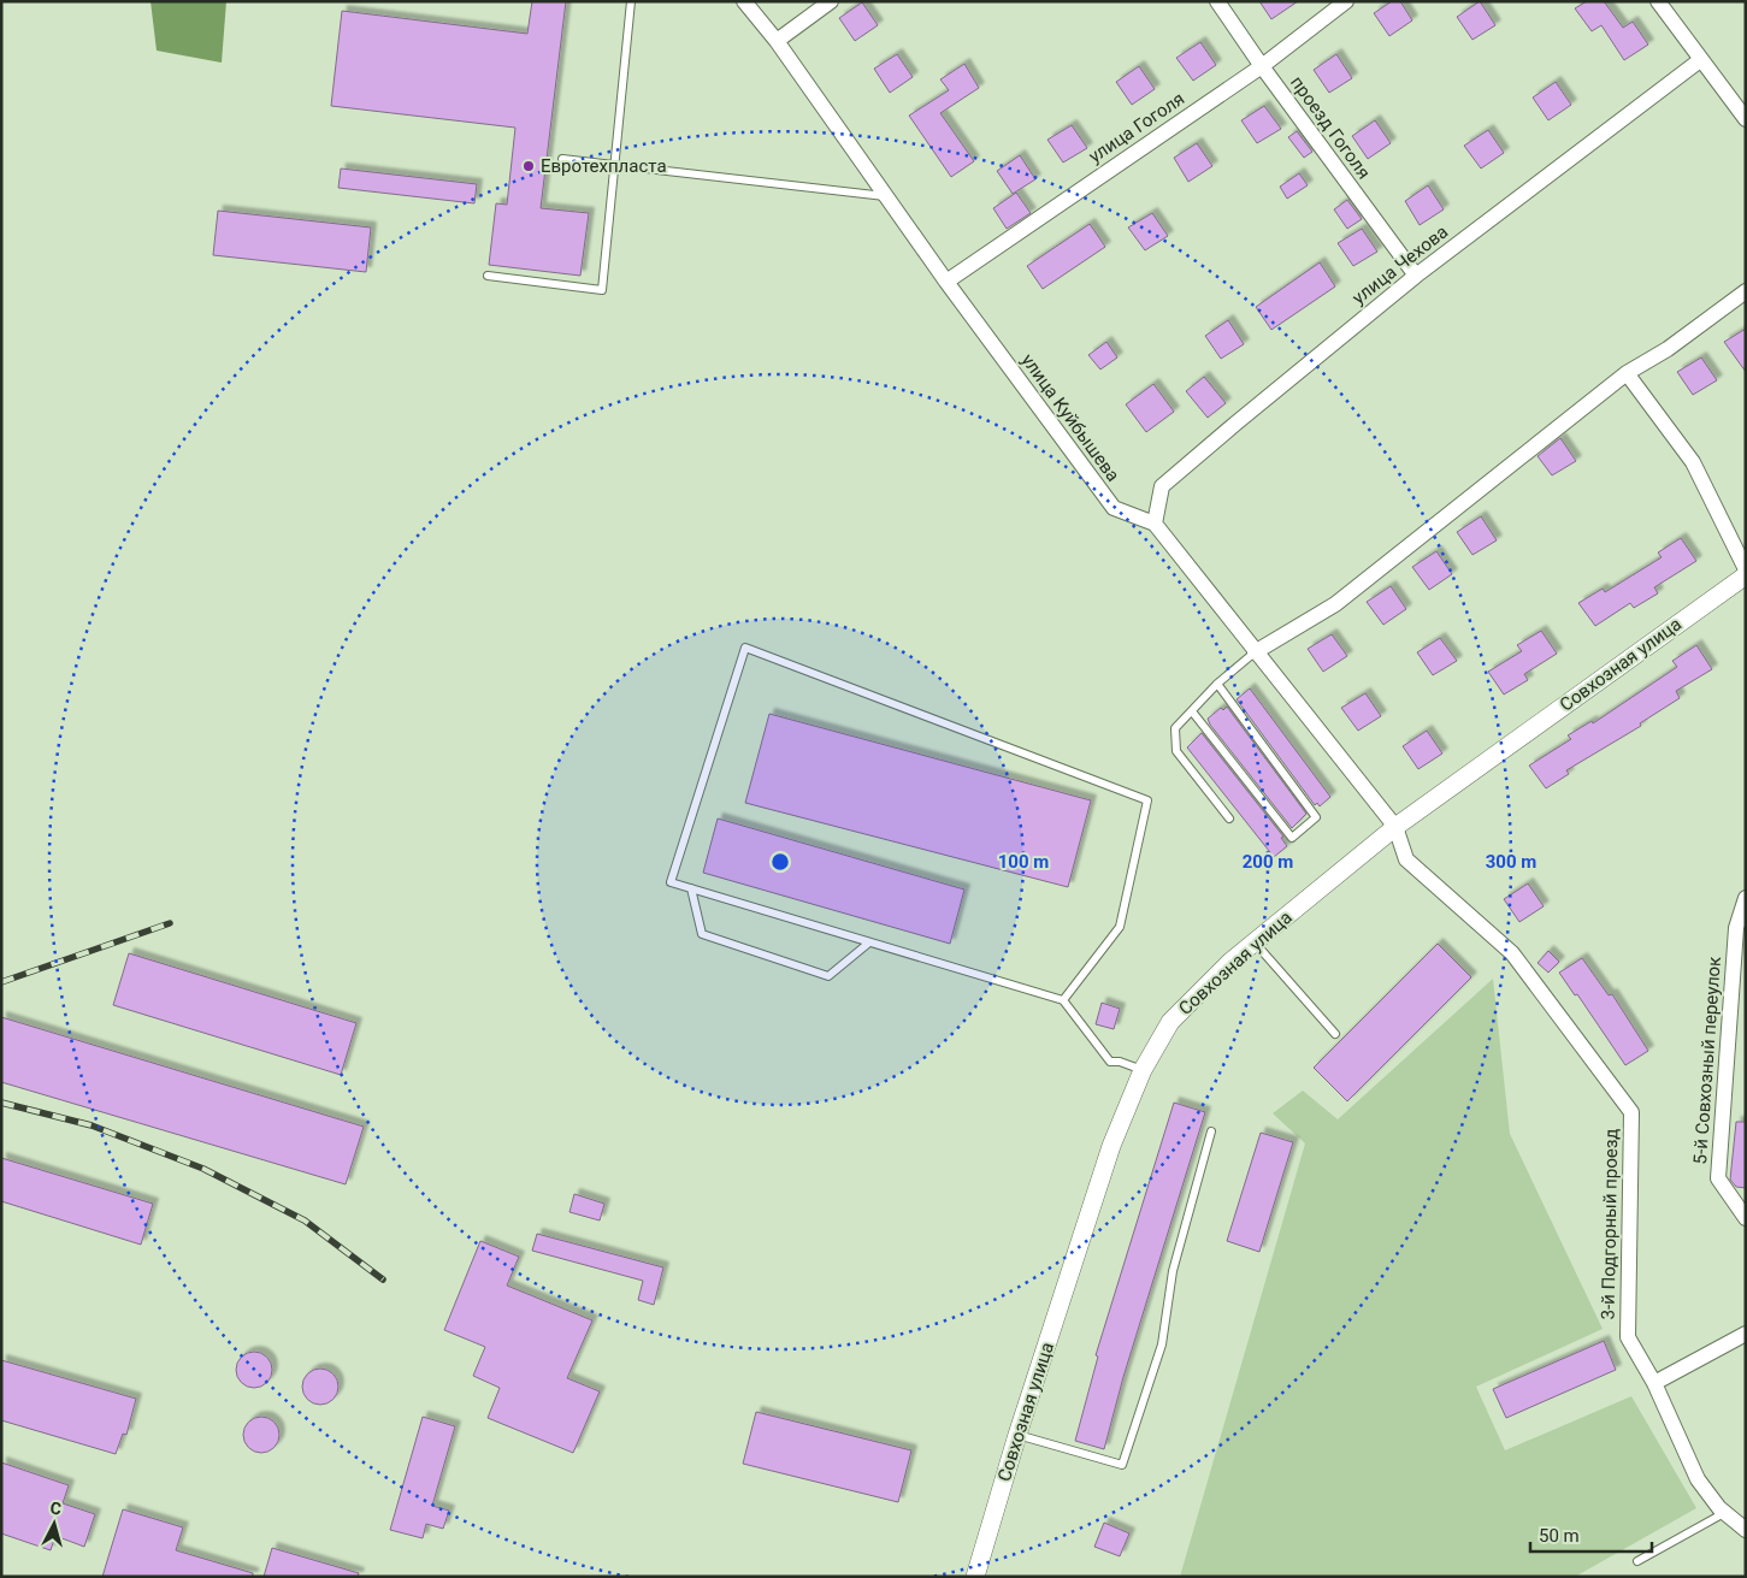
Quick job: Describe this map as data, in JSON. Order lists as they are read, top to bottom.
{
  "streets": {
    "street": [
      "улица Гоголя",
      "проезд Гоголя",
      "улица Чехова",
      "улица Куйбышева",
      "Совхозная улица",
      "5-й Совхозный переулок",
      "3-й Подгорный проезд"
    ]
  },
  "crossings": [
    ["улица Гоголя", "проезд Гоголя"],
    ["улица Гоголя", "улица Куйбышева"],
    ["проезд Гоголя", "улица Чехова"],
    ["улица Чехова", "улица Куйбышева"],
    ["улица Куйбышева", "Совхозная улица"],
    ["улица Куйбышева", "3-й Подгорный проезд"],
    ["Совхозная улица", "3-й Подгорный проезд"]
  ],
  "places": ["Евротехпласта"],
  "scale_bar": "50 m",
  "north": "top",
  "rings": ["100 m", "200 m", "300 m"]
}
